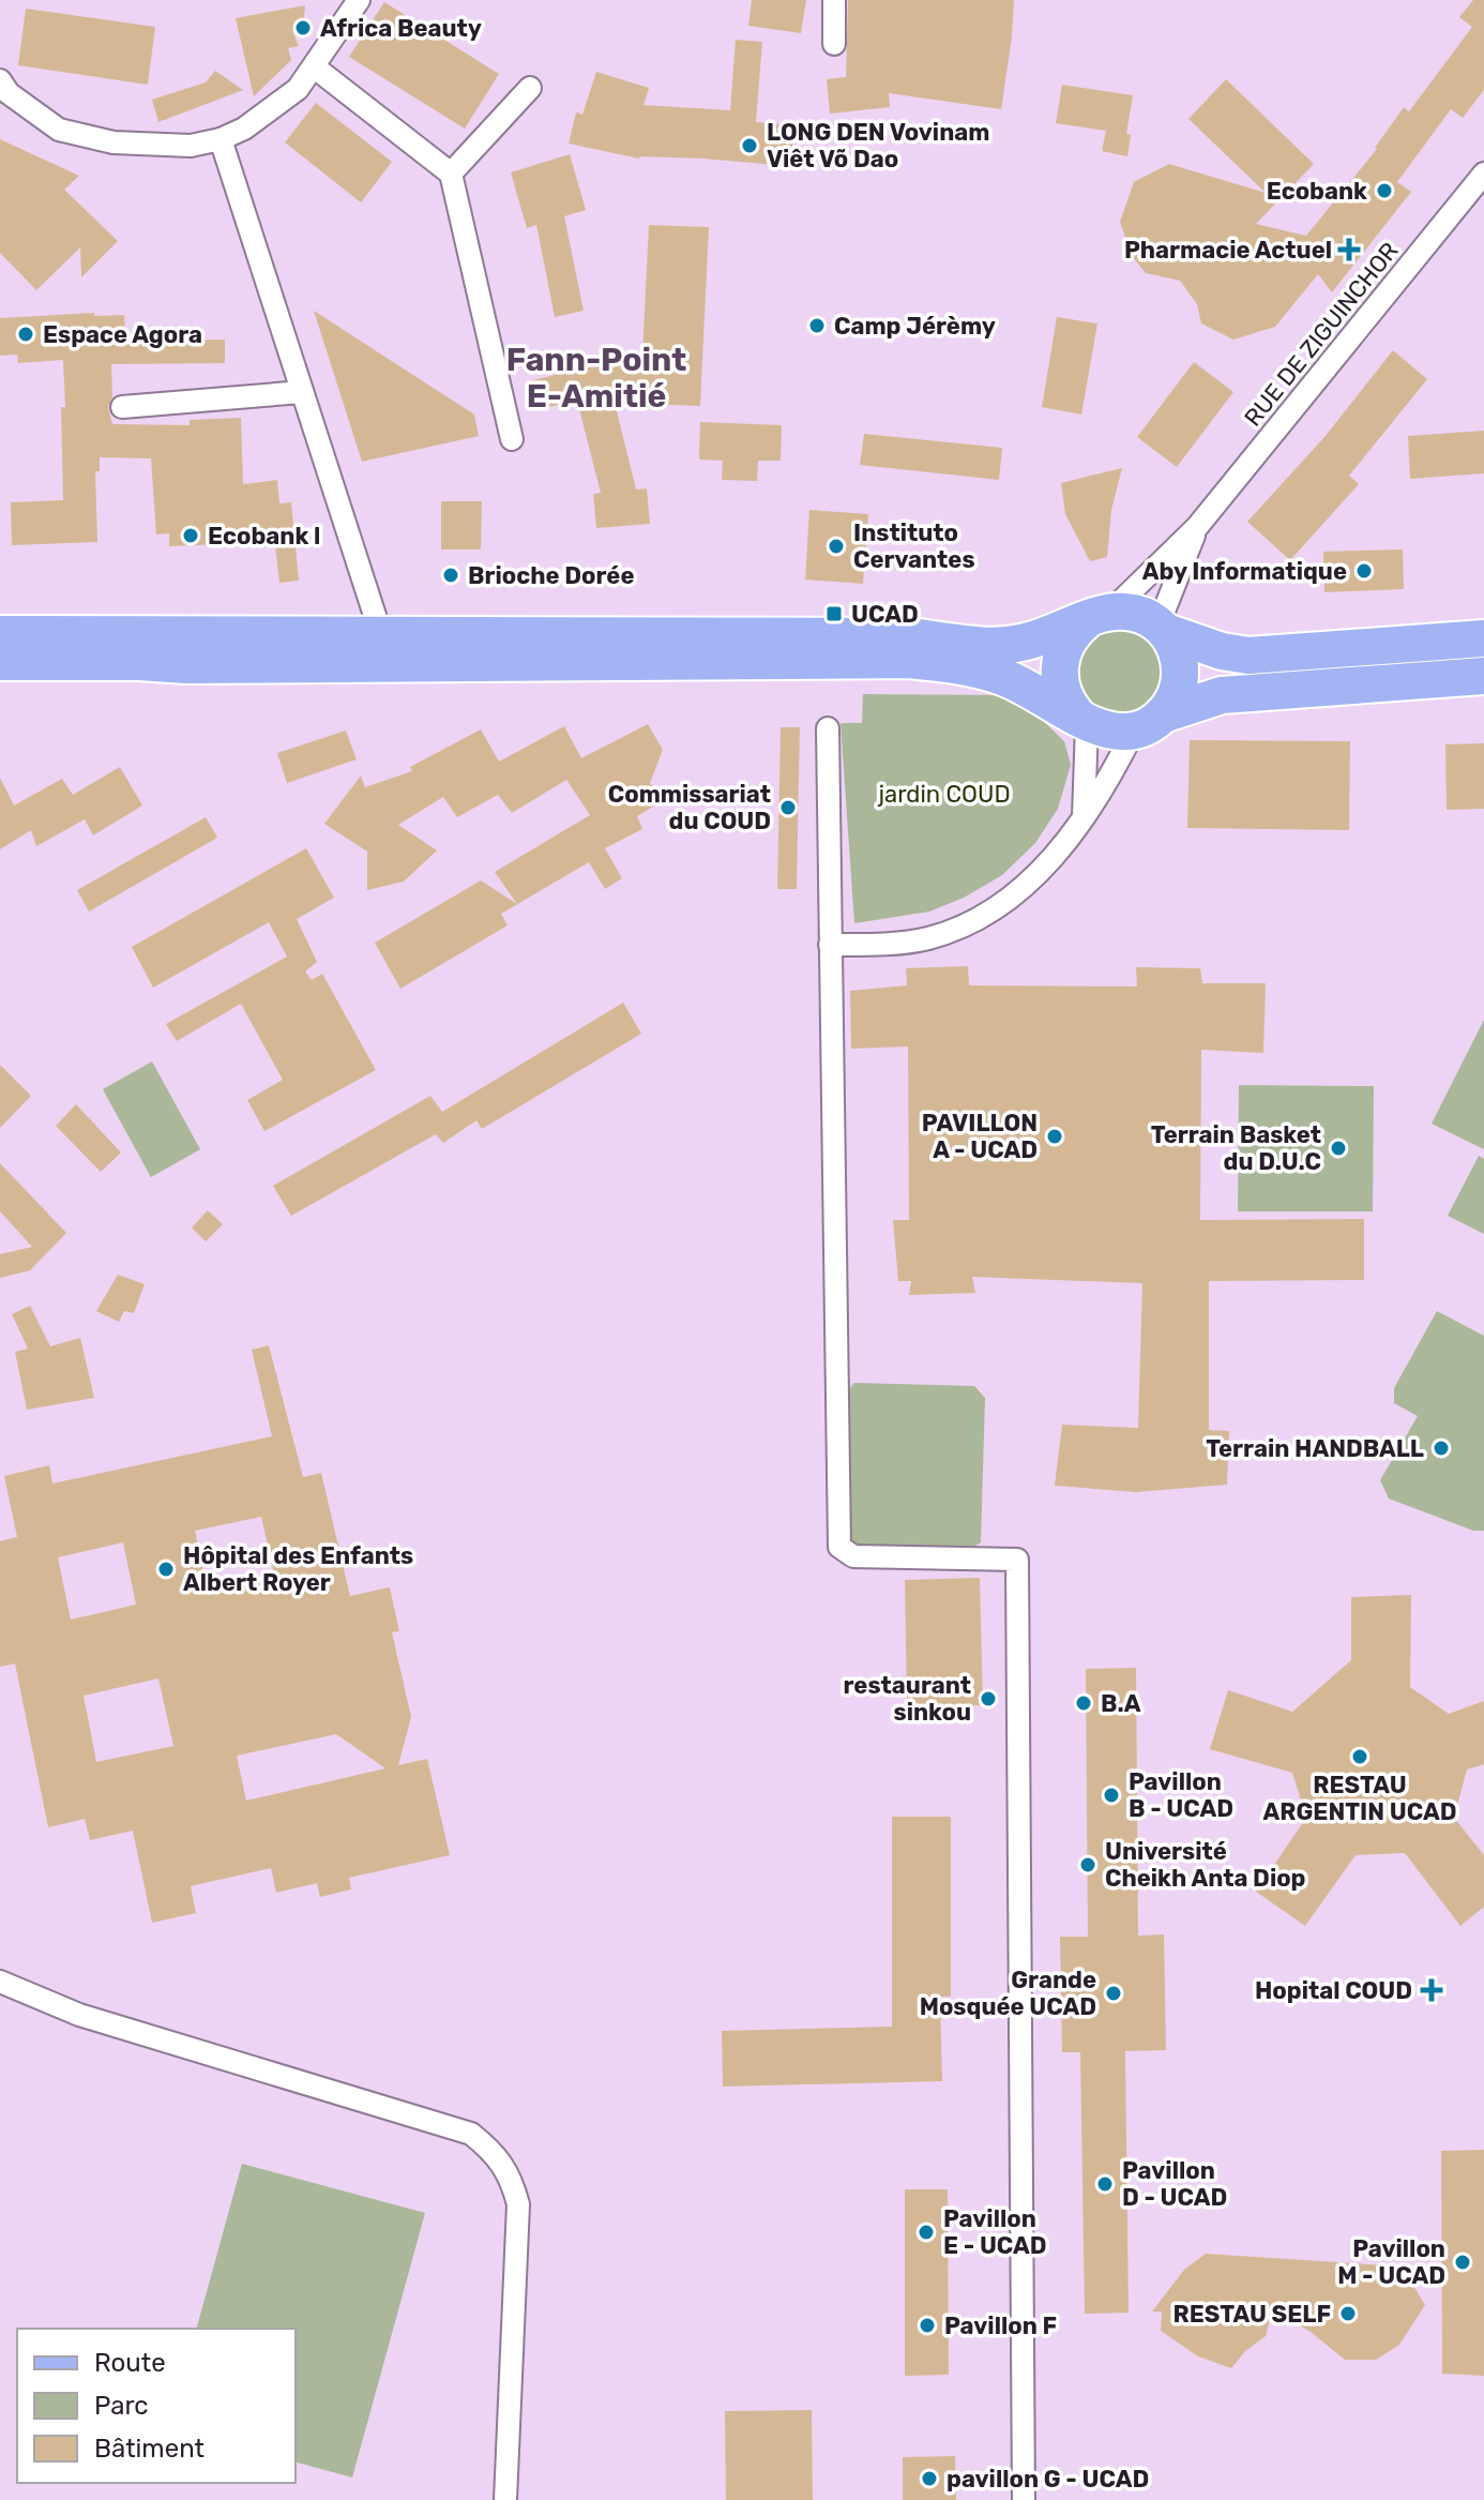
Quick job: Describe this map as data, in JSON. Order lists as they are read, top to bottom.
{
  "streets": {
    "street": ["RUE DE ZIGUINCHOR"]
  },
  "districts": ["Fann-Point E-Amitié"],
  "parks": ["jardin COUD"],
  "places": {
    "other": [
      "Africa Beauty",
      "LONG DEN Vovinam Viêt Võ Dao",
      "Ecobank",
      "Camp Jérèmy",
      "Espace Agora",
      "Ecobank l",
      "Instituto Cervantes",
      "Aby Informatique",
      "Brioche Dorée",
      "Commissariat du COUD",
      "PAVILLON A - UCAD",
      "Terrain Basket du D.U.C",
      "Terrain HANDBALL",
      "Hôpital des Enfants Albert Royer",
      "restaurant sinkou",
      "B.A",
      "RESTAU ARGENTIN UCAD",
      "Pavillon B - UCAD",
      "Université Cheikh Anta Diop",
      "Grande Mosquée UCAD",
      "Pavillon D - UCAD",
      "Pavillon E - UCAD",
      "Pavillon M - UCAD",
      "RESTAU SELF",
      "Pavillon F",
      "pavillon G - UCAD"
    ],
    "health": ["Pharmacie Actuel", "Hopital COUD"],
    "transit": ["UCAD"]
  },
  "legend": ["Route", "Parc", "Bâtiment"]
}
